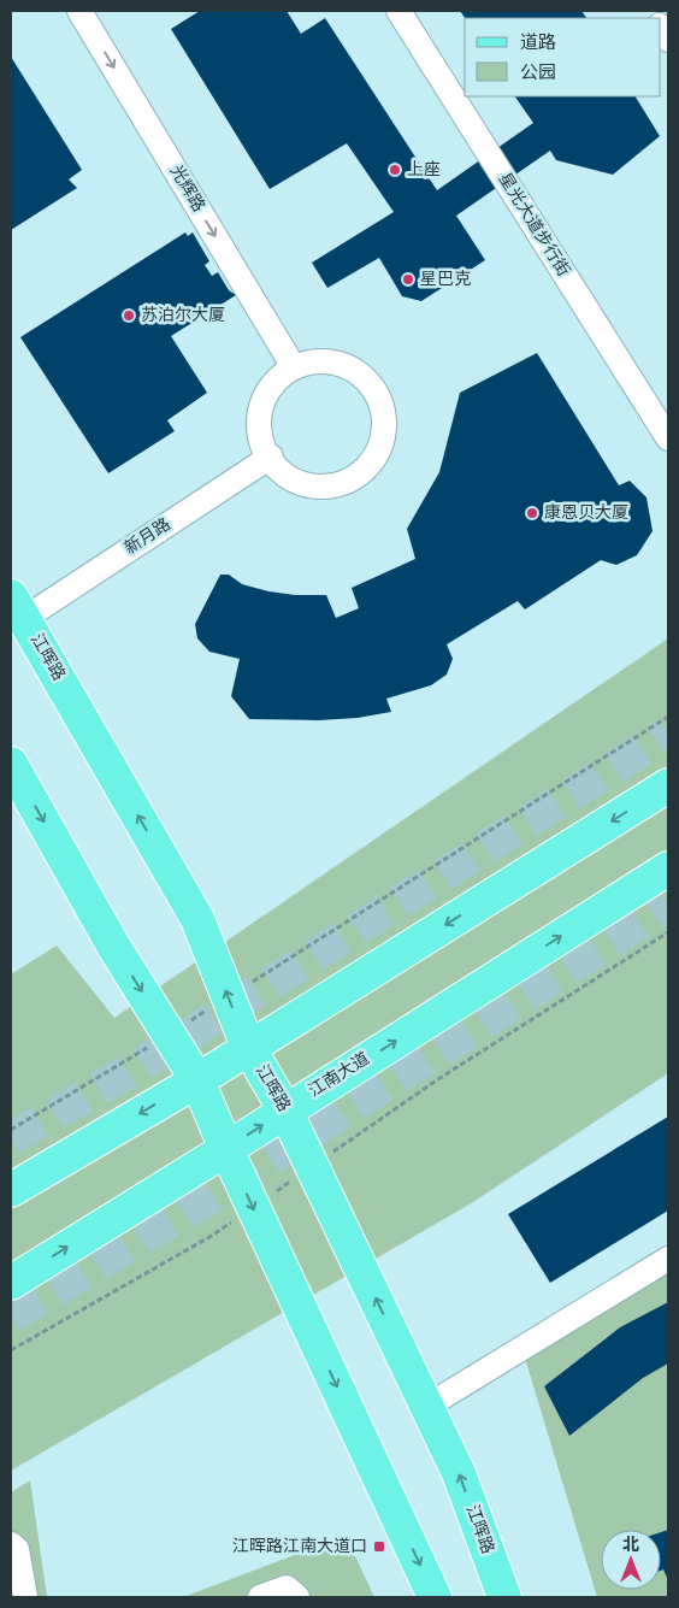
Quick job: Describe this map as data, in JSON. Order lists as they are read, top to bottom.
{
  "streets": {
    "main road": ["江晖路", "江南大道"],
    "street": ["光辉路", "星光大道步行街", "新月路"]
  },
  "crossings": [
    ["光辉路", "新月路"],
    ["新月路", "江晖路"],
    ["江晖路", "江南大道"]
  ],
  "one_way": ["光辉路"],
  "places": {
    "other": [
      "上座",
      "星巴克",
      "苏泊尔大厦",
      "康恩贝大厦"
    ],
    "transit": ["江晖路江南大道口"]
  },
  "legend": ["道路", "公园"],
  "north": "top"
}
